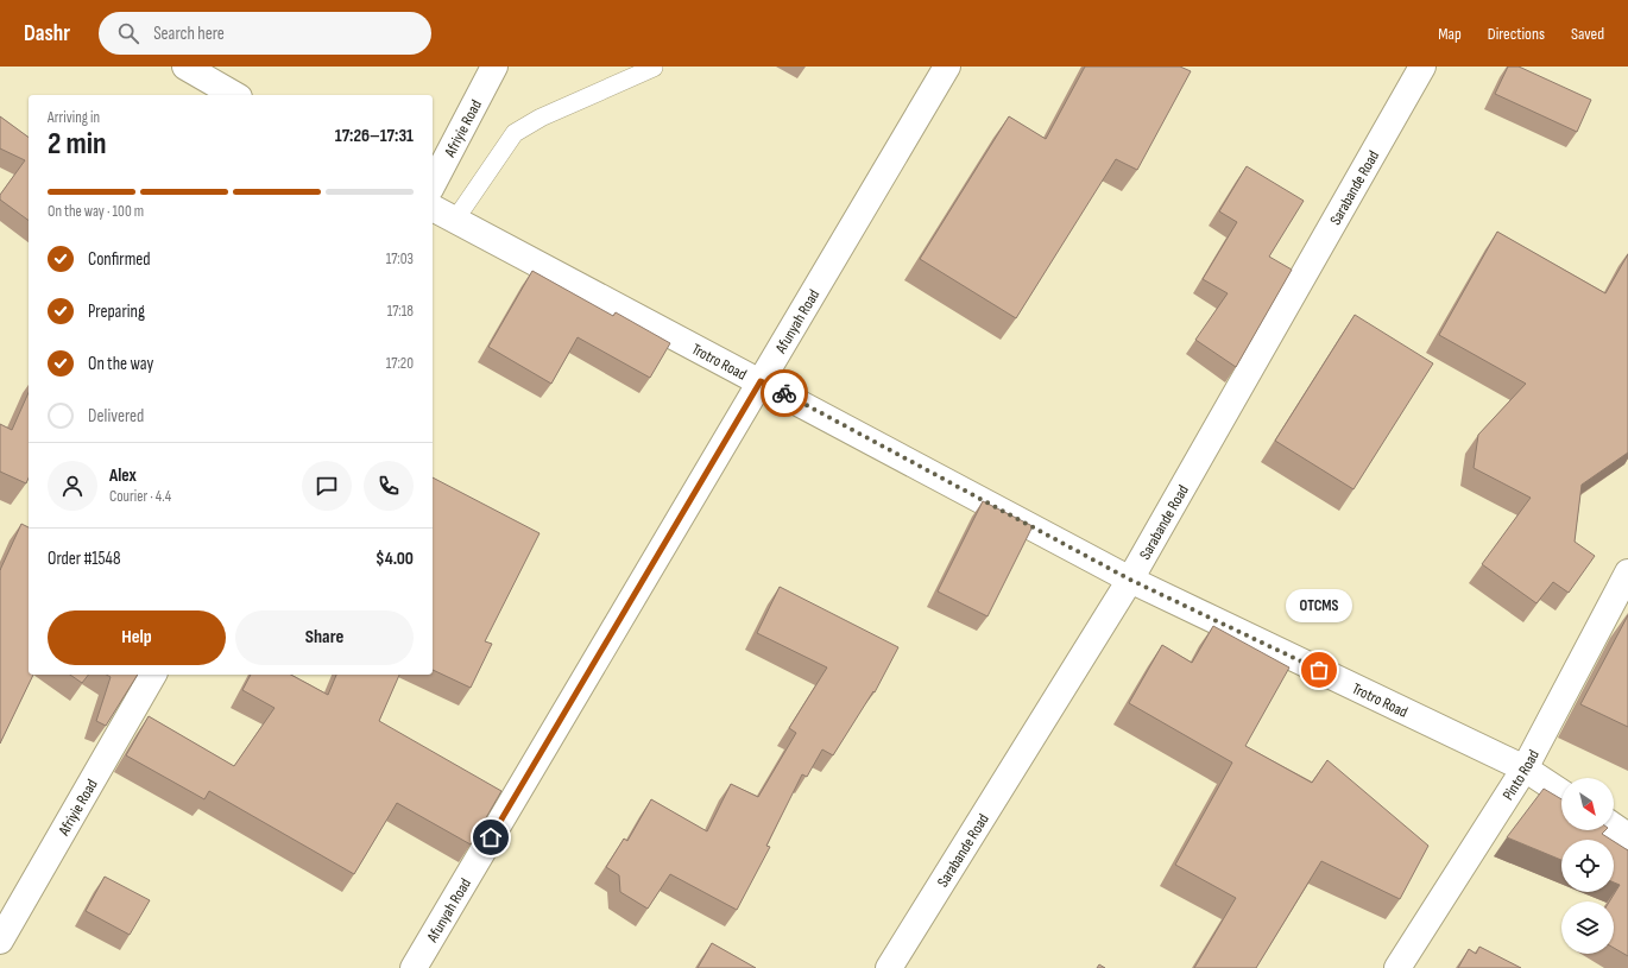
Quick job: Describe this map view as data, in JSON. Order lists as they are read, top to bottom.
{
  "streets": {
    "street": [
      "Afriyie Road",
      "Sarabande Road",
      "Afunyah Road",
      "Trotro Road",
      "Pinto Road"
    ]
  },
  "crossings": [
    ["Sarabande Road", "Trotro Road"],
    ["Afunyah Road", "Trotro Road"],
    ["Trotro Road", "Pinto Road"]
  ],
  "places": ["OTCMS"],
  "north": "bottom right",
  "page": {
    "header": "Dashr",
    "search": "Search here",
    "nav": ["Map", "Directions", "Saved"],
    "heading": ["2 min", "Arriving in", "17:26–17:31"],
    "panel": [
      "Alex",
      "Courier · 4.4",
      "Order #1548",
      "$4.00"
    ],
    "bar": "On the way · 100 m",
    "list": [
      ["Confirmed", "17:03"],
      ["Preparing", "17:18"],
      ["On the way", "17:20"],
      "Delivered"
    ],
    "bubble": "OTCMS",
    "buttons": ["Help", "Share"]
  }
}
